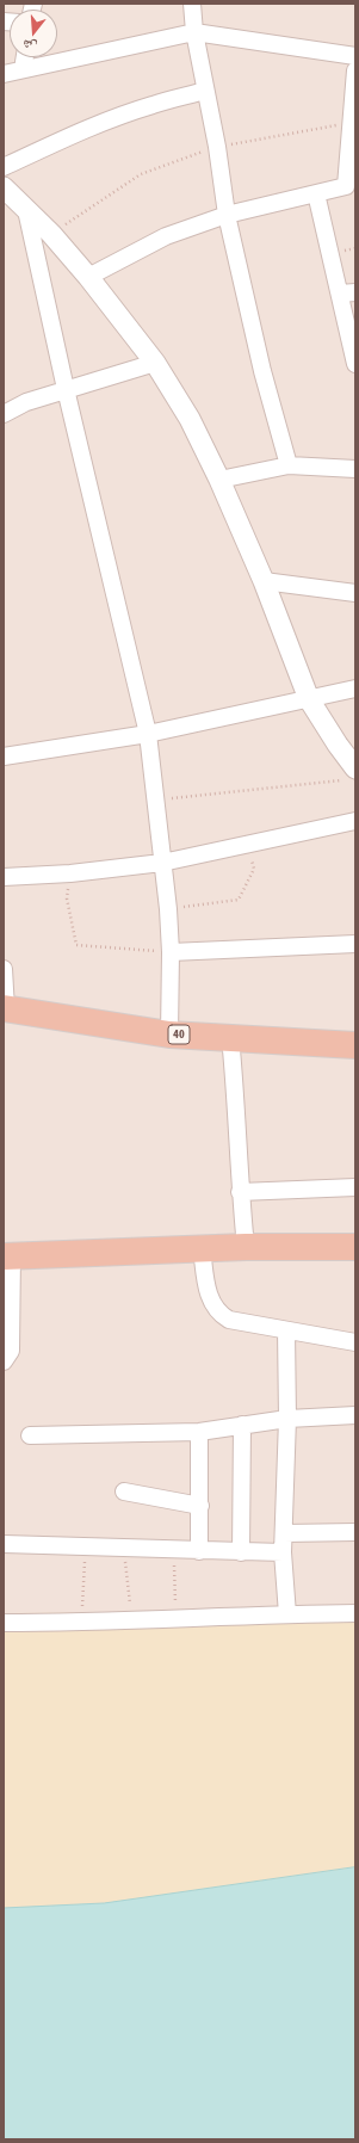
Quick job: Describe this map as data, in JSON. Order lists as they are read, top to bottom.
{
  "streets": {
    "highway": ["40"]
  },
  "north": "bottom"
}
